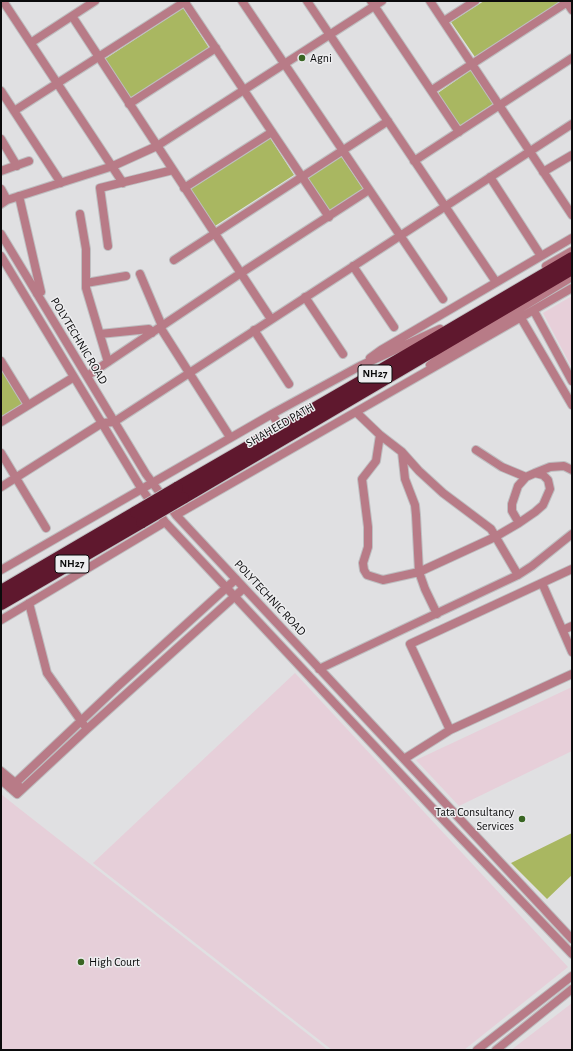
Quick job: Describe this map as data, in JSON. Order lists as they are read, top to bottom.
{
  "streets": {
    "highway": ["NH27", "SHAHEED PATH"],
    "street": ["POLYTECHNIC ROAD"]
  },
  "places": ["Agni", "Tata Consultancy Services", "High Court"]
}
